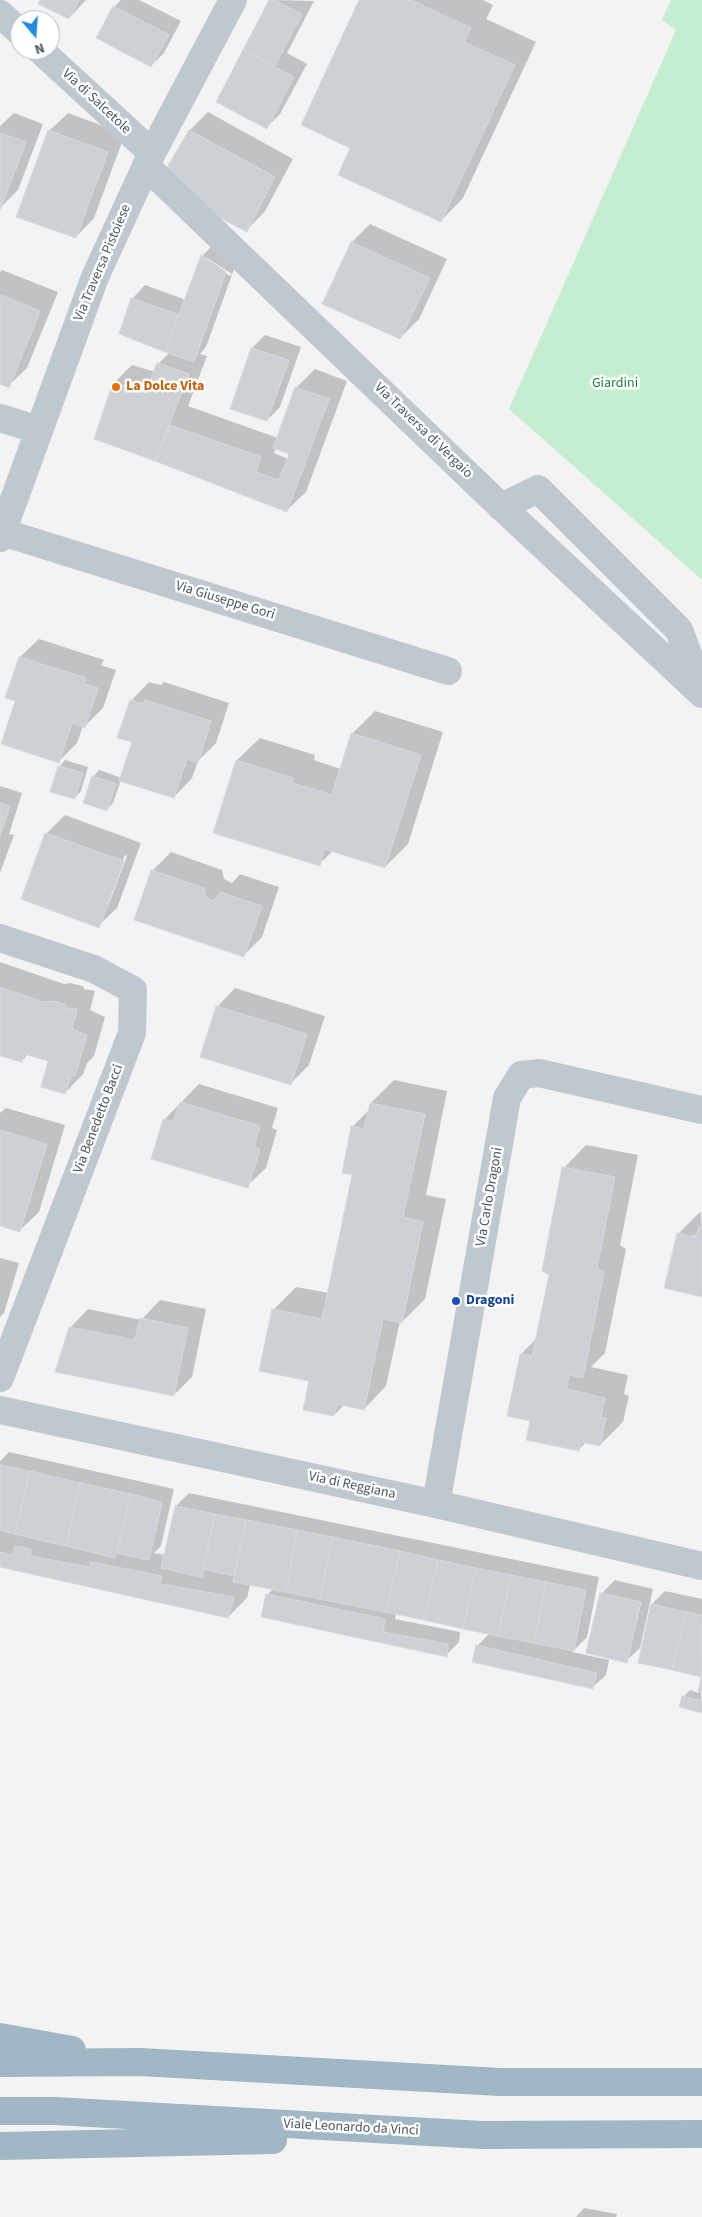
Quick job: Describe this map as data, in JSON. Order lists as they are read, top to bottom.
{
  "streets": {
    "highway": ["Viale Leonardo da Vinci"],
    "street": [
      "Via di Salcetole",
      "Via Traversa Pistoiese",
      "Via Traversa di Vergaio",
      "Via Giuseppe Gori",
      "Via Benedetto Bacci",
      "Via Carlo Dragoni",
      "Via di Reggiana"
    ]
  },
  "crossings": [
    ["Via di Salcetole", "Via Traversa Pistoiese"],
    ["Via di Salcetole", "Via Traversa di Vergaio"],
    ["Via Traversa Pistoiese", "Via Traversa di Vergaio"],
    ["Via Traversa Pistoiese", "Via Giuseppe Gori"],
    ["Via Carlo Dragoni", "Via di Reggiana"]
  ],
  "parks": ["Giardini"],
  "places": ["La Dolce Vita", "Dragoni"],
  "north": "bottom"
}
